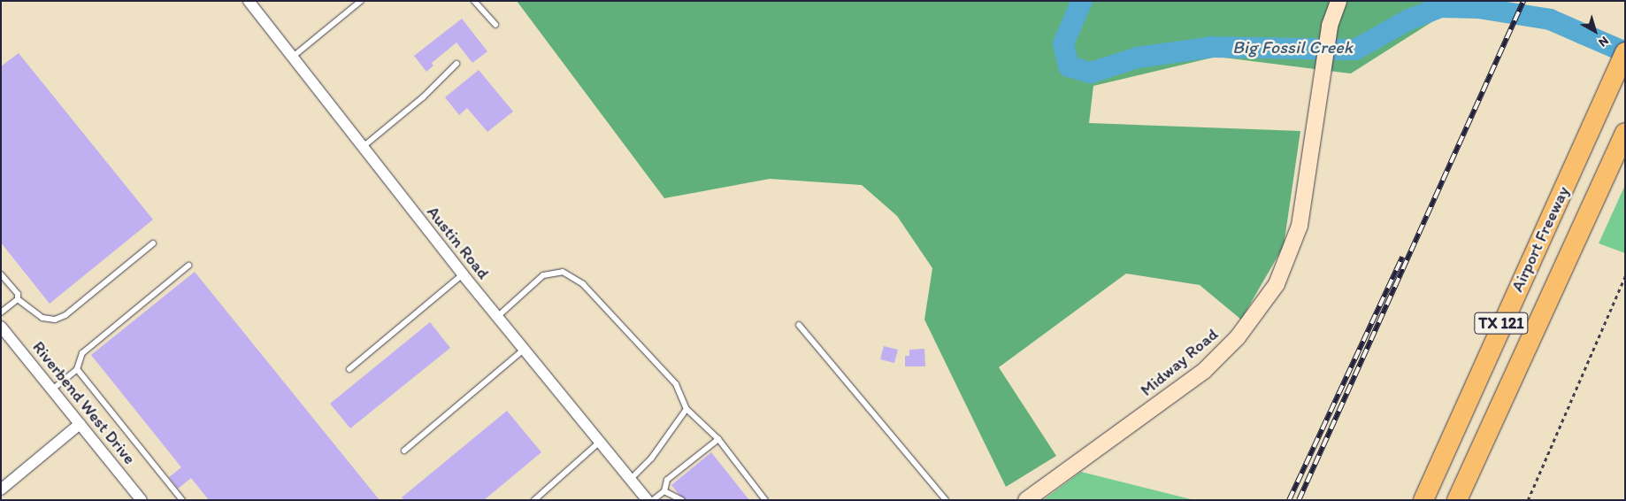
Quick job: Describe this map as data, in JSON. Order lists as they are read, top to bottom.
{
  "streets": {
    "highway": ["Airport Freeway", "TX 121"],
    "main road": ["Midway Road"],
    "street": ["Austin Road", "Riverbend West Drive"]
  },
  "water": ["Big Fossil Creek"],
  "north": "bottom right"
}
